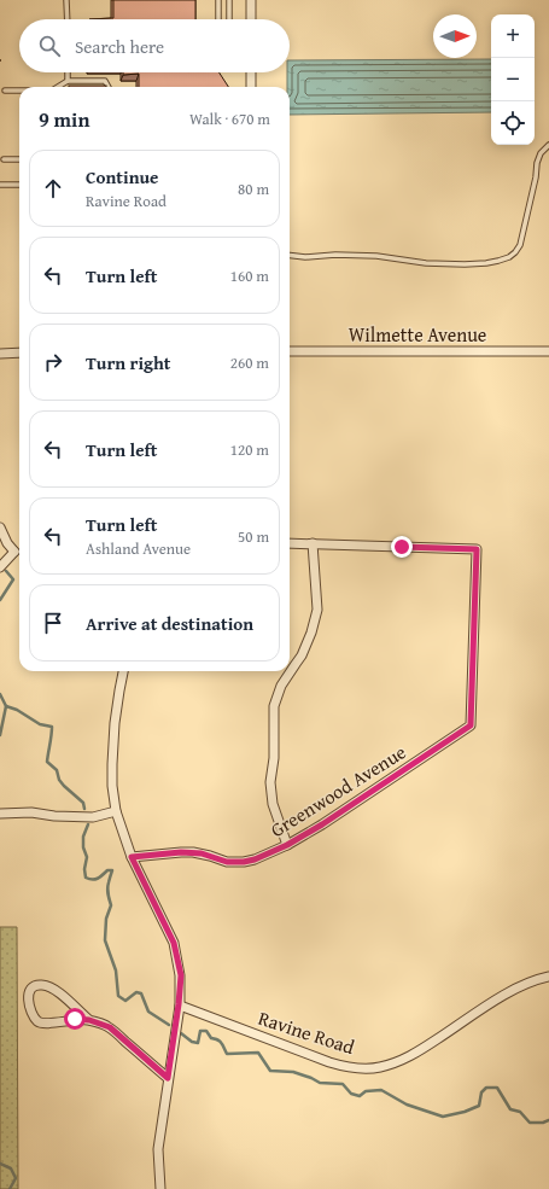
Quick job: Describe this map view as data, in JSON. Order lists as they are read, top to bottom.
{
  "streets": {
    "street": ["Wilmette Avenue", "Greenwood Avenue", "Ravine Road"]
  },
  "north": "right",
  "page": {
    "map_buttons": ["+", "−"],
    "search": "Search here",
    "heading": ["9 min", "Walk · 670 m"],
    "list": [
      ["Continue", "Ravine Road", "80 m"],
      ["Turn left", "160 m"],
      ["Turn right", "260 m"],
      ["Turn left", "120 m"],
      ["Turn left", "Ashland Avenue", "50 m"],
      "Arrive at destination"
    ]
  }
}
